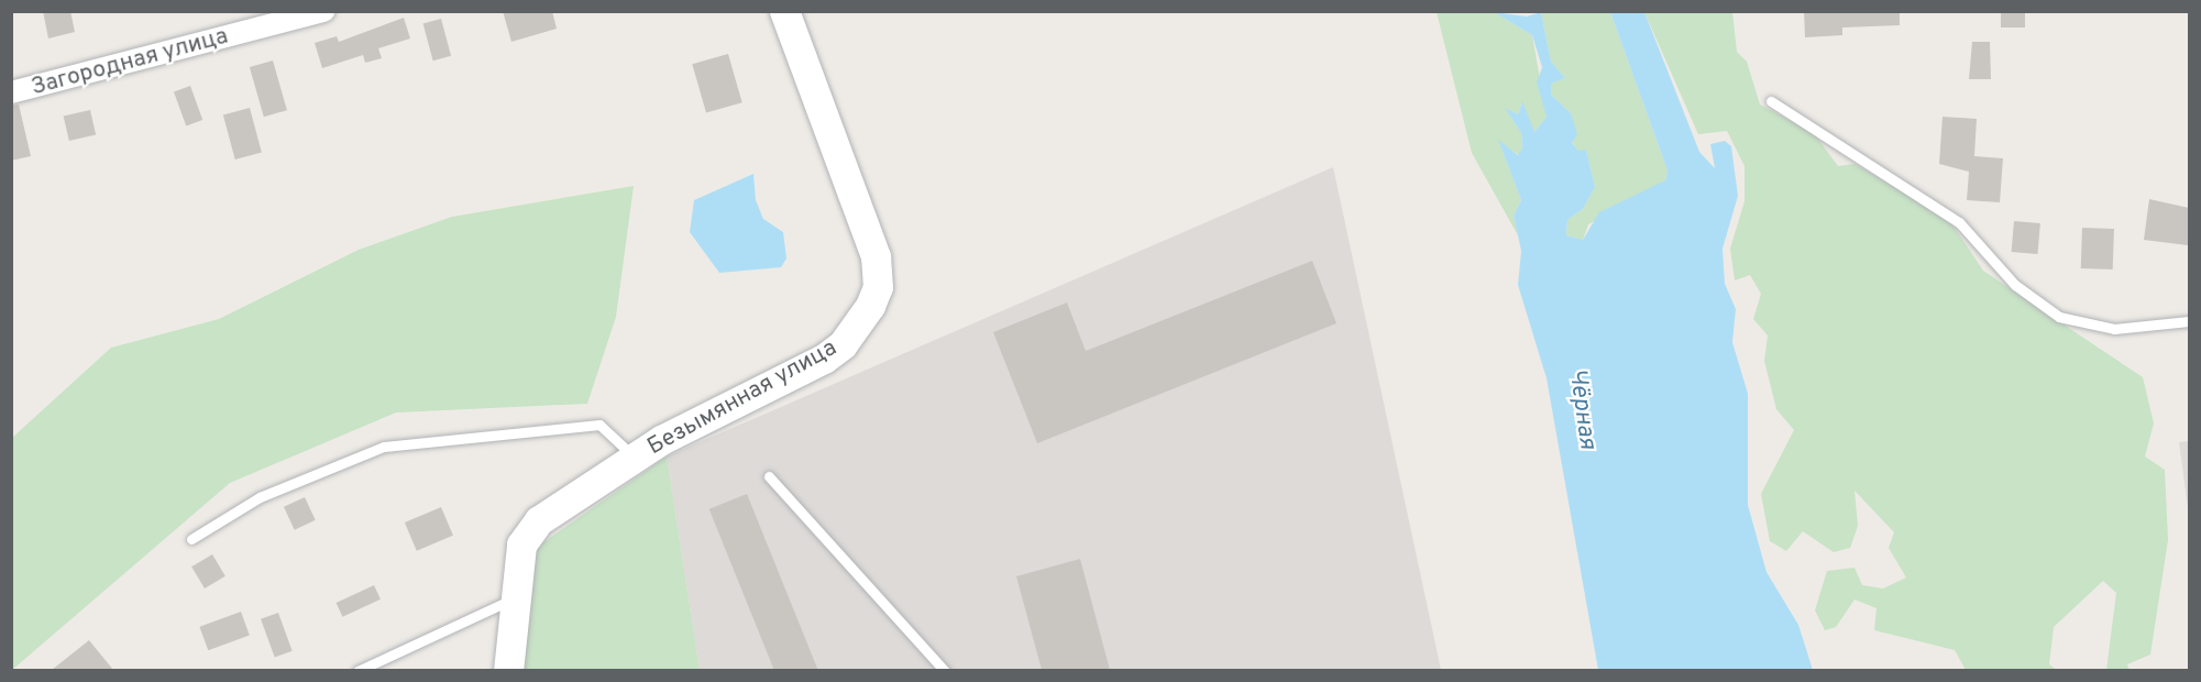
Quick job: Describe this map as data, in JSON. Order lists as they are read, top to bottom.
{
  "streets": {
    "street": ["Загородная улица", "Безымянная улица"]
  },
  "water": ["Чёрная"]
}
